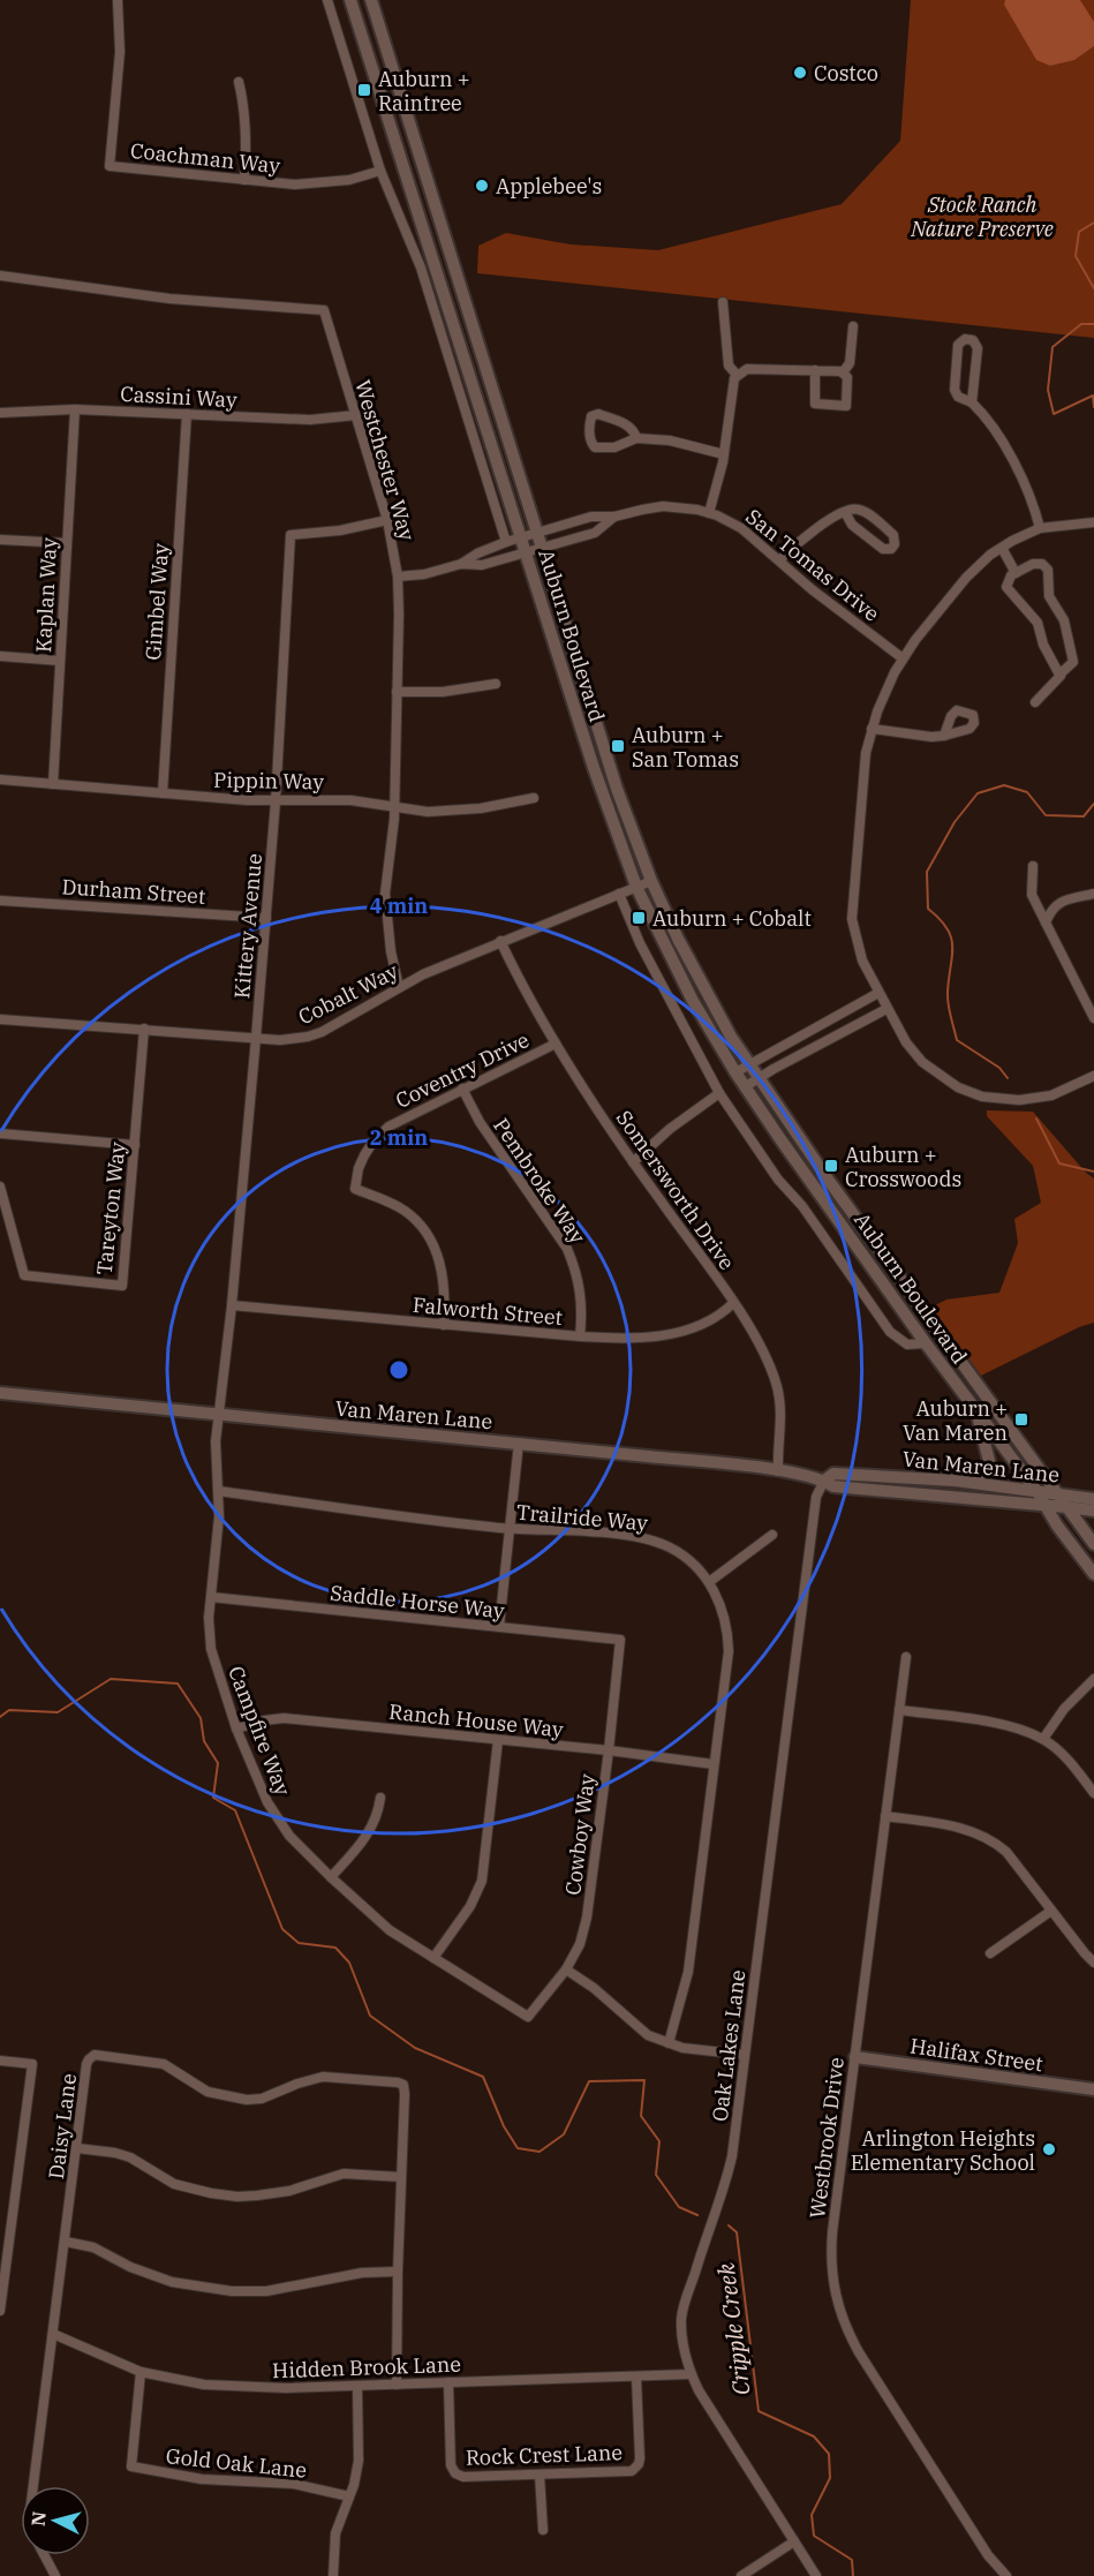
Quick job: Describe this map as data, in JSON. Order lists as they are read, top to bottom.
{
  "streets": {
    "main road": ["Auburn Boulevard", "Van Maren Lane", "Halifax Street"],
    "street": [
      "Coachman Way",
      "Cassini Way",
      "Westchester Way",
      "San Tomas Drive",
      "Kaplan Way",
      "Gimbel Way",
      "Pippin Way",
      "Durham Street",
      "Kittery Avenue",
      "Cobalt Way",
      "Coventry Drive",
      "Pembroke Way",
      "Somersworth Drive",
      "Tareyton Way",
      "Falworth Street",
      "Trailride Way",
      "Saddle Horse Way",
      "Ranch House Way",
      "Campfire Way",
      "Cowboy Way",
      "Oak Lakes Lane",
      "Daisy Lane",
      "Westbrook Drive",
      "Hidden Brook Lane",
      "Rock Crest Lane",
      "Gold Oak Lane"
    ]
  },
  "crossings": [
    ["Cassini Way", "Westchester Way"],
    ["Cassini Way", "Kaplan Way"],
    ["Cassini Way", "Gimbel Way"],
    ["Westchester Way", "San Tomas Drive"],
    ["Westchester Way", "Pippin Way"],
    ["Westchester Way", "Kittery Avenue"],
    ["Westchester Way", "Cobalt Way"],
    ["San Tomas Drive", "Auburn Boulevard"],
    ["Kaplan Way", "Pippin Way"],
    ["Gimbel Way", "Pippin Way"],
    ["Auburn Boulevard", "Cobalt Way"],
    ["Auburn Boulevard", "Van Maren Lane"],
    ["Pippin Way", "Kittery Avenue"],
    ["Durham Street", "Kittery Avenue"],
    ["Kittery Avenue", "Cobalt Way"],
    ["Kittery Avenue", "Falworth Street"],
    ["Kittery Avenue", "Van Maren Lane"],
    ["Kittery Avenue", "Campfire Way"],
    ["Cobalt Way", "Somersworth Drive"],
    ["Cobalt Way", "Tareyton Way"],
    ["Coventry Drive", "Pembroke Way"],
    ["Coventry Drive", "Somersworth Drive"],
    ["Coventry Drive", "Falworth Street"],
    ["Pembroke Way", "Falworth Street"],
    ["Somersworth Drive", "Falworth Street"],
    ["Somersworth Drive", "Van Maren Lane"],
    ["Van Maren Lane", "Campfire Way"],
    ["Van Maren Lane", "Oak Lakes Lane"],
    ["Trailride Way", "Ranch House Way"],
    ["Trailride Way", "Campfire Way"],
    ["Saddle Horse Way", "Campfire Way"],
    ["Saddle Horse Way", "Cowboy Way"],
    ["Ranch House Way", "Campfire Way"],
    ["Ranch House Way", "Cowboy Way"],
    ["Campfire Way", "Cowboy Way"],
    ["Oak Lakes Lane", "Hidden Brook Lane"],
    ["Halifax Street", "Westbrook Drive"],
    ["Daisy Lane", "Hidden Brook Lane"],
    ["Hidden Brook Lane", "Rock Crest Lane"],
    ["Hidden Brook Lane", "Gold Oak Lane"]
  ],
  "water": ["Cripple Creek"],
  "parks": ["Stock Ranch Nature Preserve"],
  "places": {
    "other": ["Costco", "Applebee's", "Arlington Heights Elementary School"],
    "transit": [
      "Auburn + Raintree",
      "Auburn + San Tomas",
      "Auburn + Cobalt",
      "Auburn + Crosswoods",
      "Auburn + Van Maren"
    ]
  },
  "north": "left",
  "rings": ["4 min", "2 min"]
}
